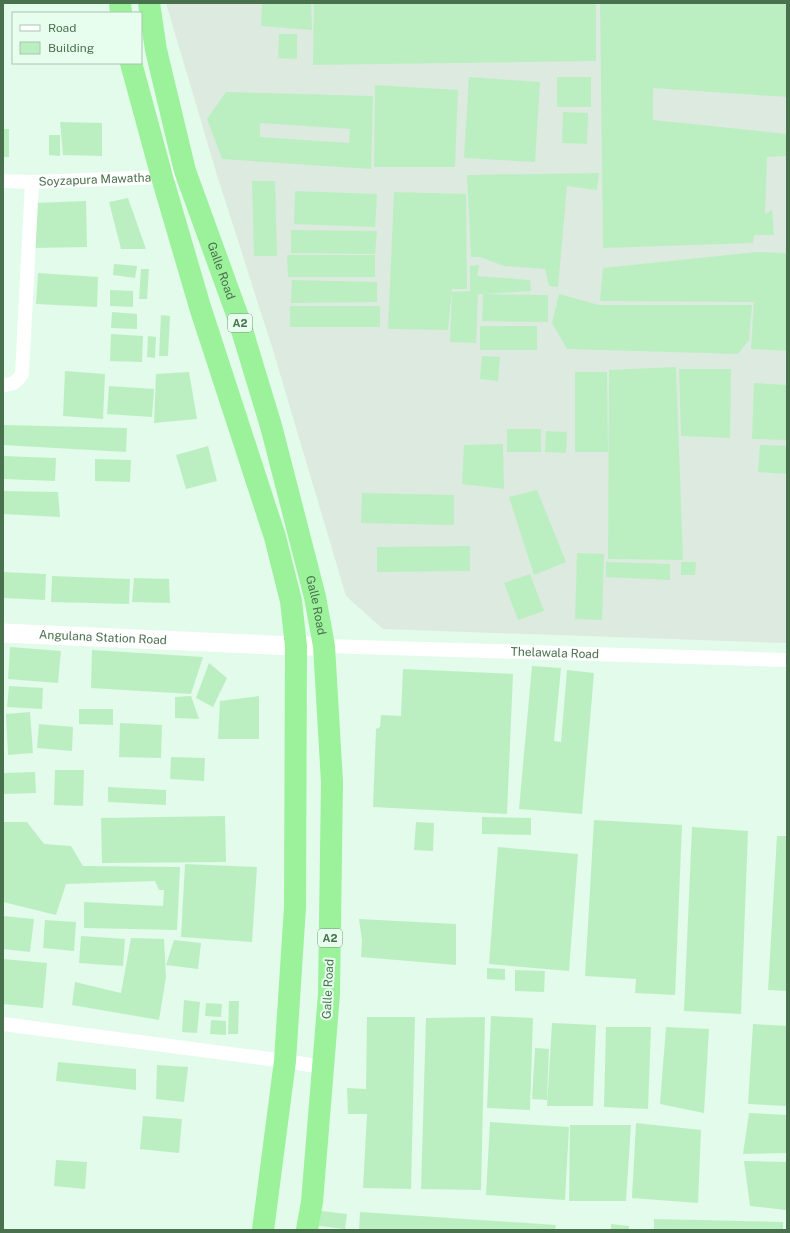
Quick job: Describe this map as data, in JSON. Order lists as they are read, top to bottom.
{
  "streets": {
    "highway": ["Galle Road", "A2"],
    "street": ["Soyzapura Mawatha", "Angulana Station Road", "Thelawala Road"]
  },
  "crossings": [
    ["Soyzapura Mawatha", "Galle Road"],
    ["Galle Road", "Angulana Station Road"],
    ["Galle Road", "Thelawala Road"]
  ],
  "legend": ["Road", "Building"]
}
